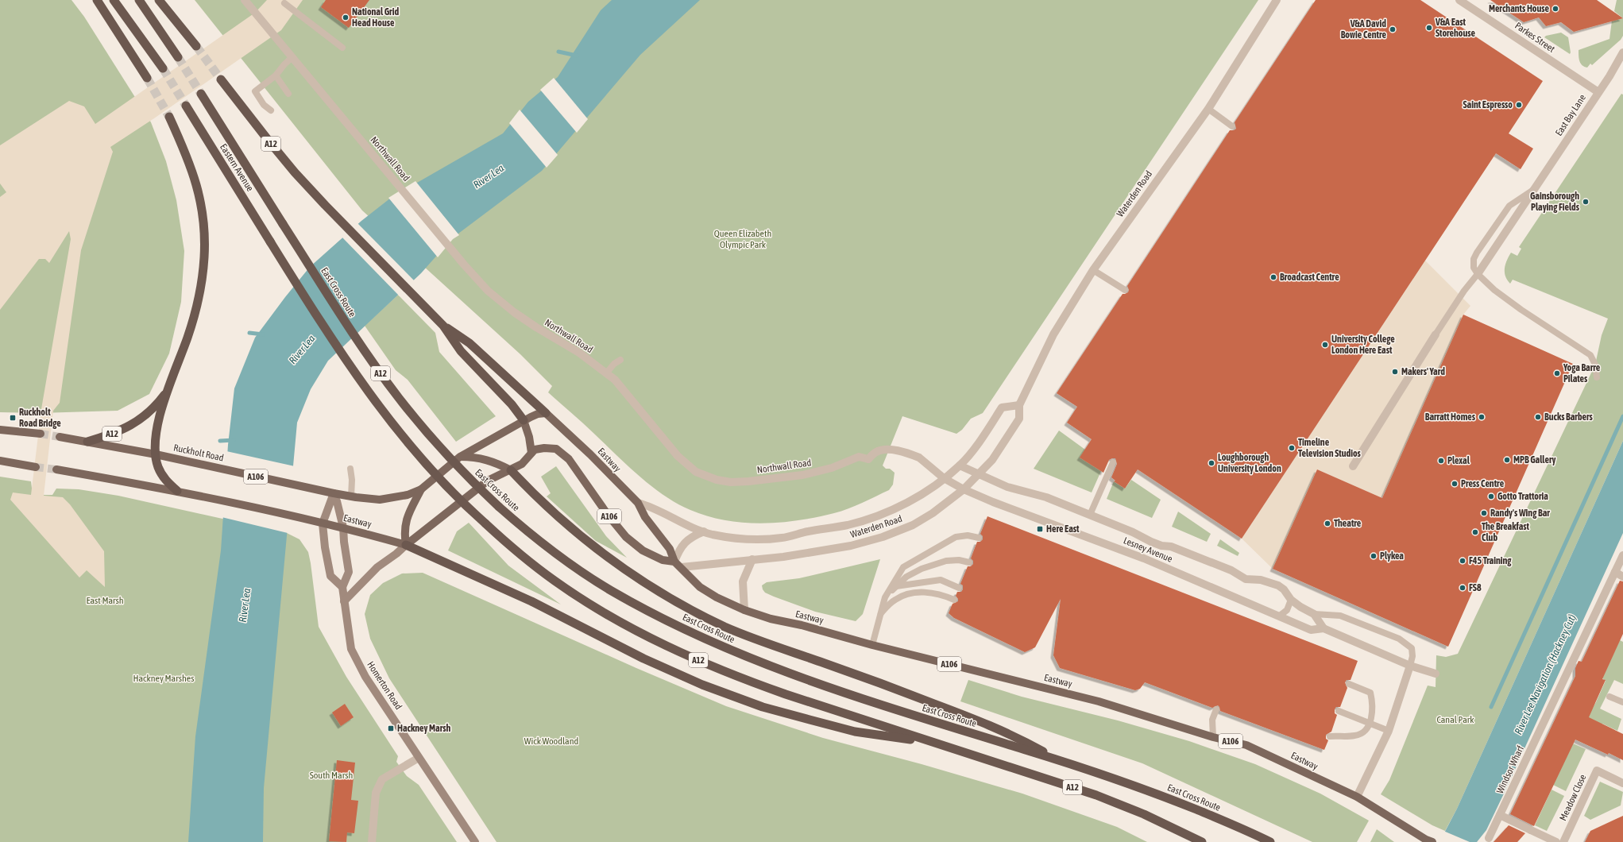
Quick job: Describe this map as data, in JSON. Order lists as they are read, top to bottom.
{
  "streets": {
    "highway": ["A12", "Eastern Avenue", "East Cross Route"],
    "main road": [
      "Ruckholt Road",
      "Eastway",
      "A106",
      "Homerton Road"
    ],
    "street": [
      "Parkes Street",
      "East Bay Lane",
      "Northwall Road",
      "Waterden Road",
      "Lesney Avenue",
      "Windsor Wharf",
      "Meadow Close"
    ]
  },
  "crossings": [
    ["Parkes Street", "East Bay Lane"],
    ["A12", "Eastern Avenue"],
    ["A12", "East Cross Route"],
    ["A12", "Ruckholt Road"],
    ["A12", "Eastway"],
    ["A12", "A106"],
    ["Northwall Road", "Waterden Road"],
    ["Northwall Road", "Lesney Avenue"],
    ["Eastern Avenue", "East Cross Route"],
    ["Waterden Road", "Eastway"],
    ["Waterden Road", "Lesney Avenue"],
    ["Ruckholt Road", "A106"],
    ["Eastway", "A106"]
  ],
  "water": ["River Lea", "River Lee Navigation (Hackney Cut)"],
  "parks": [
    "Queen Elizabeth Olympic Park",
    "East Marsh",
    "Hackney Marshes",
    "Canal Park",
    "Wick Woodland",
    "South Marsh"
  ],
  "places": {
    "other": [
      "Merchants House",
      "National Grid Head House",
      "V&A East Storehouse",
      "V&A David Bowie Centre",
      "Saint Espresso",
      "Gainsborough Playing Fields",
      "Broadcast Centre",
      "University College London Here East",
      "Makers' Yard",
      "Yoga Barre Pilates",
      "Barratt Homes",
      "Bucks Barbers",
      "Timeline Television Studios",
      "MPB Gallery",
      "Plexal",
      "Loughborough University London",
      "Press Centre",
      "Gotto Trattoria",
      "Randy's Wing Bar",
      "Theatre",
      "The Breakfast Club",
      "Plykea",
      "F45 Training",
      "FS8"
    ],
    "transit": ["Ruckholt Road Bridge", "Here East", "Hackney Marsh"]
  }
}
